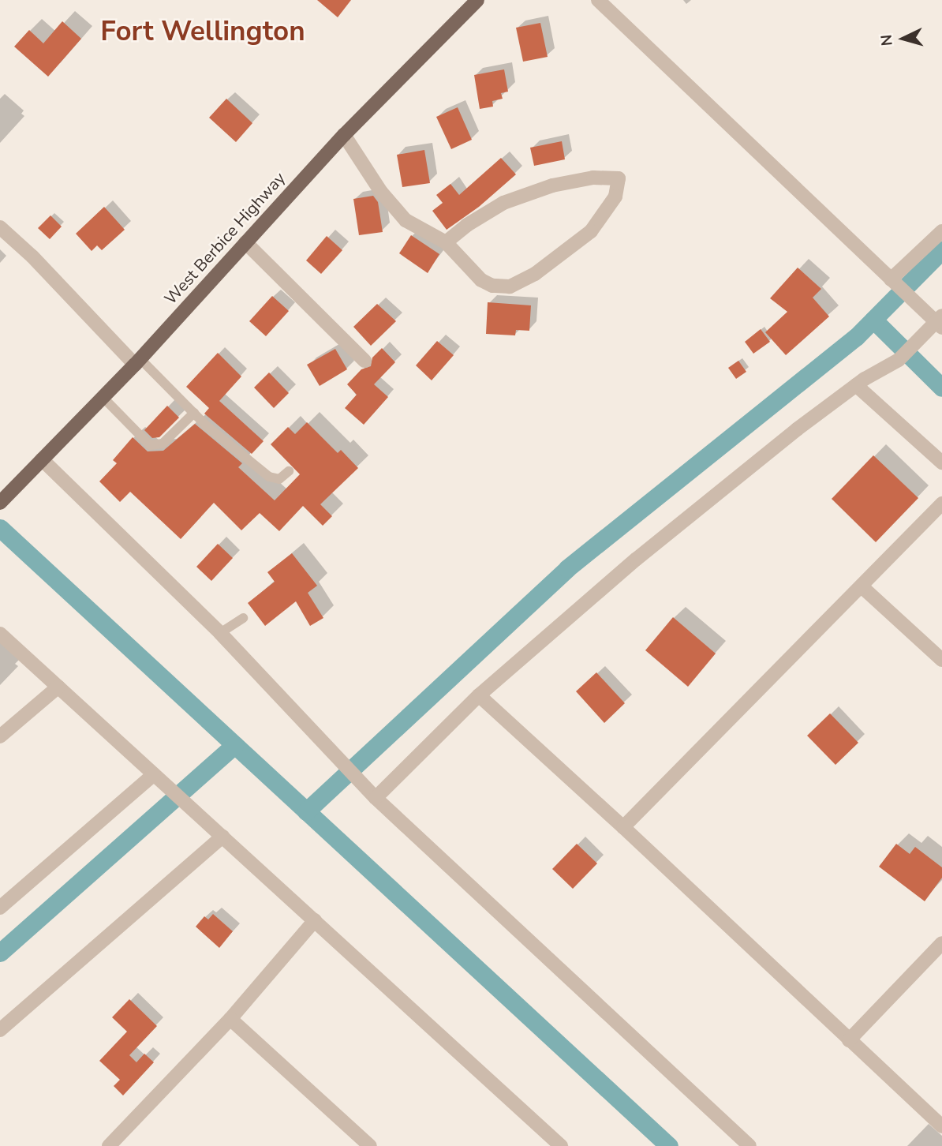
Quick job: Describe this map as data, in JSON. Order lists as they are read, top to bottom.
{
  "streets": {
    "main road": ["West Berbice Highway"]
  },
  "districts": ["Fort Wellington"],
  "north": "left"
}
